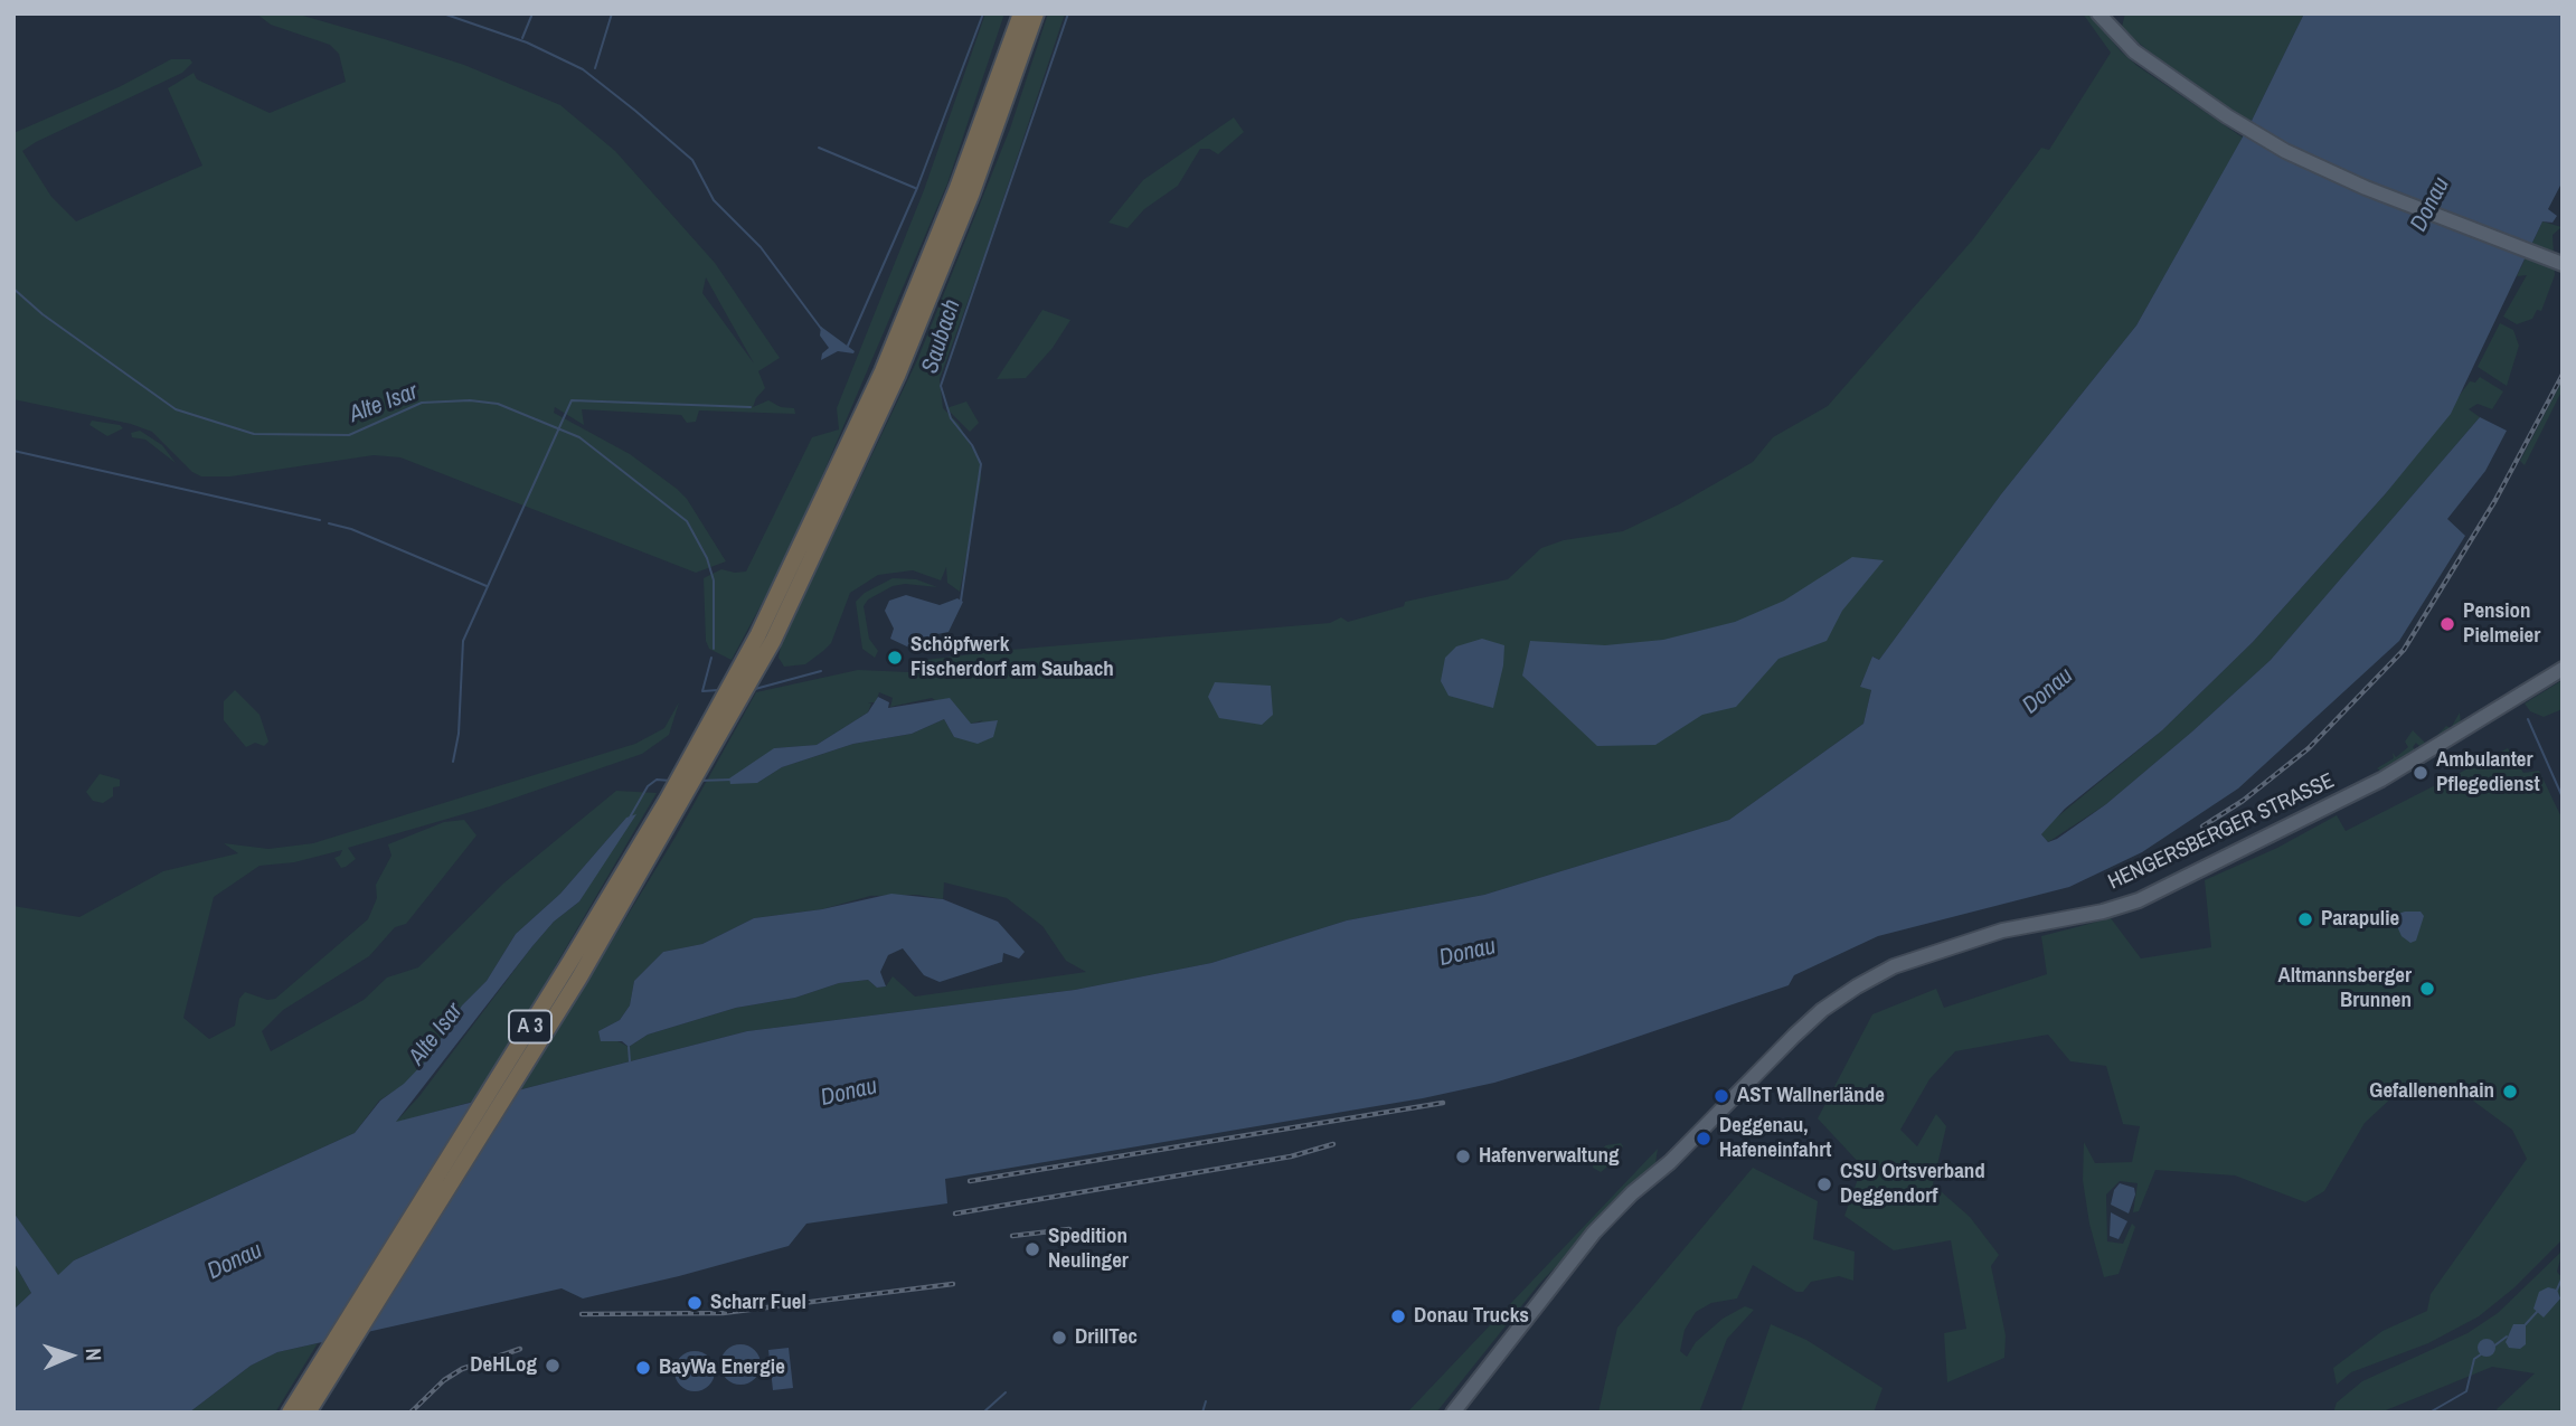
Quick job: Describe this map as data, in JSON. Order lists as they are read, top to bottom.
{
  "streets": {
    "highway": ["A 3"],
    "main road": ["HENGERSBERGER STRASSE"]
  },
  "water": ["Donau", "Saubach", "Alte Isar"],
  "places": [
    "Pension Pielmeier",
    "Schöpfwerk Fischerdorf am Saubach",
    "Ambulanter Pflegedienst",
    "Parapulie",
    "Altmannsberger Brunnen",
    "Gefallenenhain",
    "AST Wallnerlände",
    "Deggenau, Hafeneinfahrt",
    "Hafenverwaltung",
    "CSU Ortsverband Deggendorf",
    "Spedition Neulinger",
    "Scharr Fuel",
    "Donau Trucks",
    "DrillTec",
    "DeHLog",
    "BayWa Energie"
  ],
  "north": "right"
}
